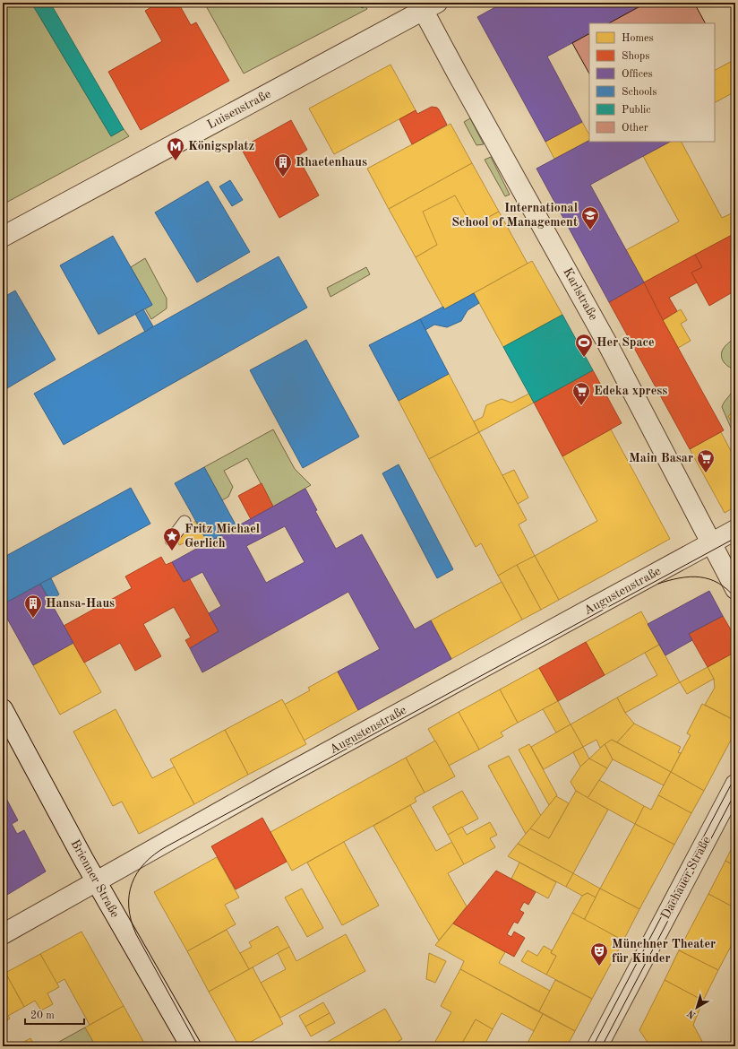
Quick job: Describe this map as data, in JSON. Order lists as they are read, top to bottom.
{
  "streets": {
    "street": [
      "Luisenstraße",
      "Karlstraße",
      "Augustenstraße",
      "Dachauer Straße",
      "Brienner Straße"
    ]
  },
  "crossings": [
    ["Luisenstraße", "Karlstraße"],
    ["Karlstraße", "Augustenstraße"],
    ["Augustenstraße", "Brienner Straße"]
  ],
  "places": {
    "metro station": ["Königsplatz"],
    "building": ["Rhaetenhaus", "Hansa-Haus"],
    "school or university": ["International School of Management"],
    "sports": ["Her Space"],
    "supermarket": ["Edeka xpress", "Main Basar"],
    "place": ["Fritz Michael Gerlich"],
    "theatre": ["Münchner Theater für Kinder"]
  },
  "legend": [
    "Homes",
    "Shops",
    "Offices",
    "Schools",
    "Public",
    "Other"
  ],
  "scale_bar": "20 m",
  "north": "bottom left"
}
